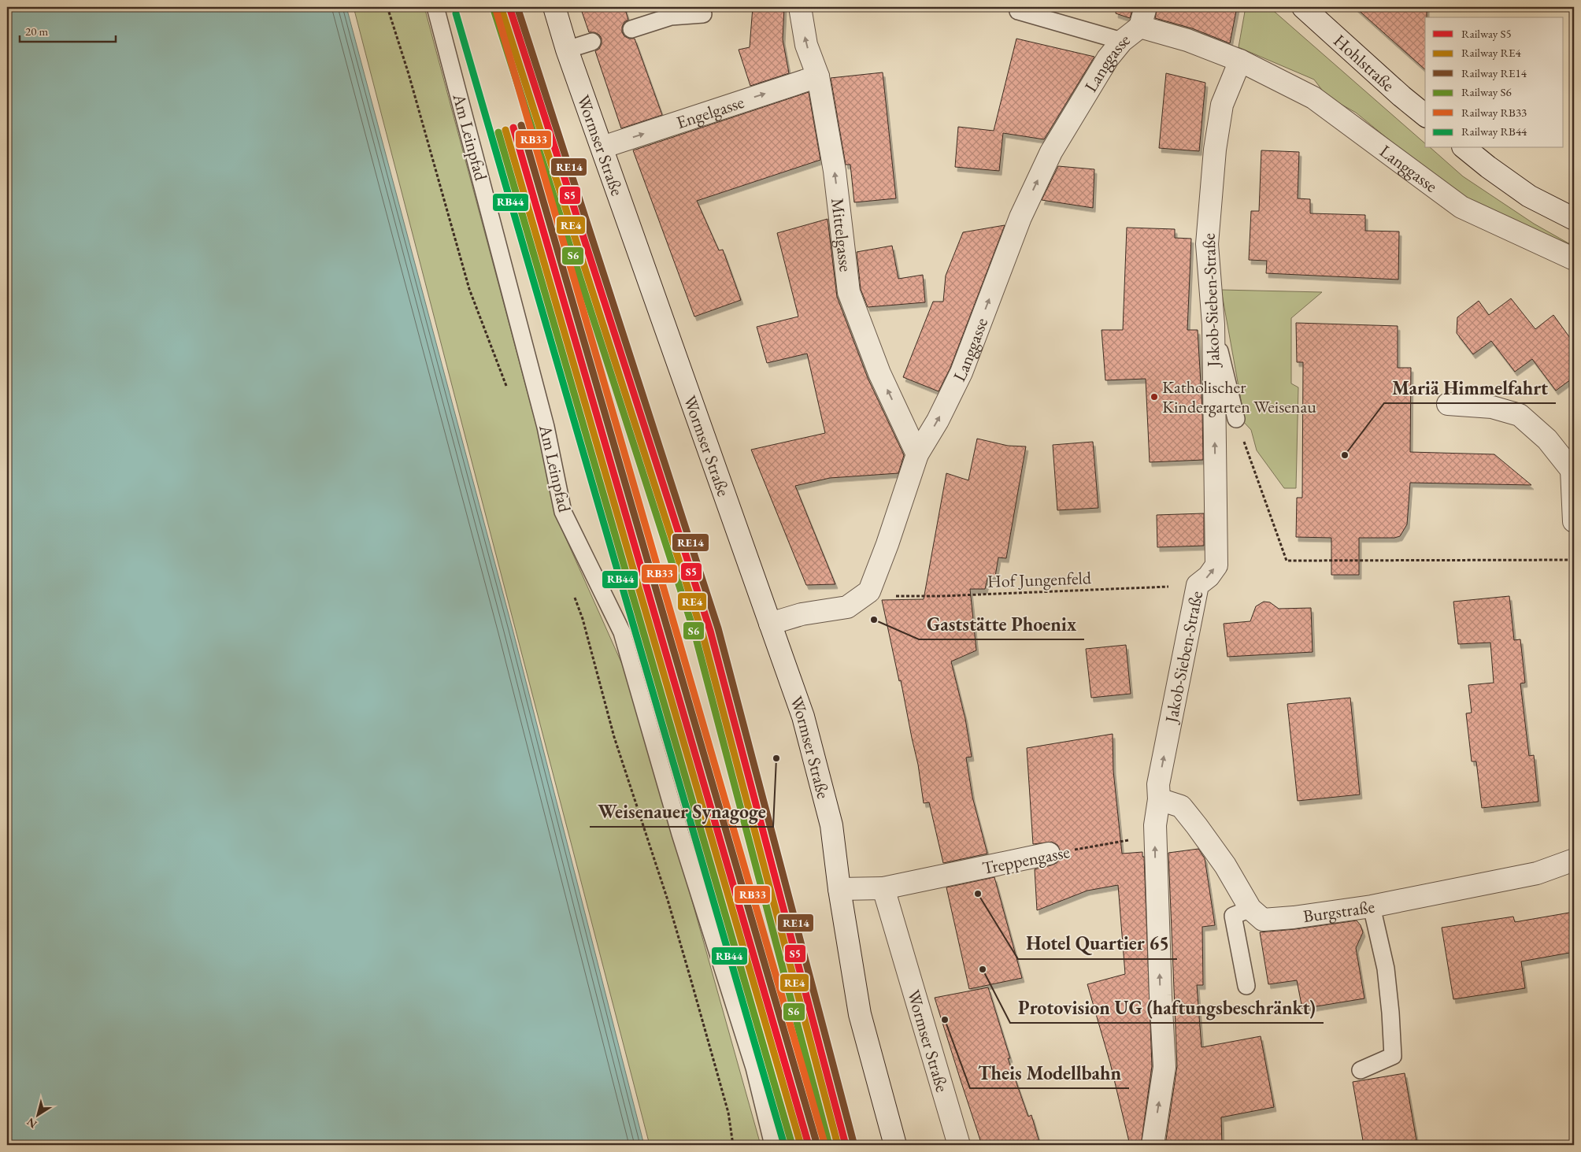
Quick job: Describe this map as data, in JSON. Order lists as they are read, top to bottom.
{
  "streets": {
    "street": [
      "Hohlstraße",
      "Langgasse",
      "Engelgasse",
      "Wormser Straße",
      "Mittelgasse",
      "Jakob-Sieben-Straße",
      "Treppengasse",
      "Burgstraße"
    ],
    "lane": ["Am Leinpfad"],
    "path": ["Hof Jungenfeld"]
  },
  "crossings": [
    ["Langgasse", "Wormser Straße"],
    ["Langgasse", "Mittelgasse"],
    ["Langgasse", "Jakob-Sieben-Straße"],
    ["Engelgasse", "Wormser Straße"],
    ["Engelgasse", "Mittelgasse"],
    ["Wormser Straße", "Treppengasse"],
    ["Jakob-Sieben-Straße", "Hof Jungenfeld"],
    ["Jakob-Sieben-Straße", "Treppengasse"],
    ["Jakob-Sieben-Straße", "Burgstraße"]
  ],
  "one_way": [
    "Langgasse",
    "Engelgasse",
    "Mittelgasse",
    "Jakob-Sieben-Straße"
  ],
  "places": [
    "Katholischer Kindergarten Weisenau",
    "Mariä Himmelfahrt",
    "Gaststätte Phoenix",
    "Weisenauer Synagoge",
    "Hotel Quartier 65",
    "Protovision UG (haftungsbeschränkt)",
    "Theis Modellbahn"
  ],
  "lines": [
    "rail line S5",
    "rail line RE14",
    "rail line RB33",
    "rail line RE4",
    "rail line S6",
    "rail line RB44"
  ],
  "legend": [
    "Railway S5",
    "Railway RE4",
    "Railway RE14",
    "Railway S6",
    "Railway RB33",
    "Railway RB44"
  ],
  "scale_bar": "20 m",
  "north": "bottom left"
}
